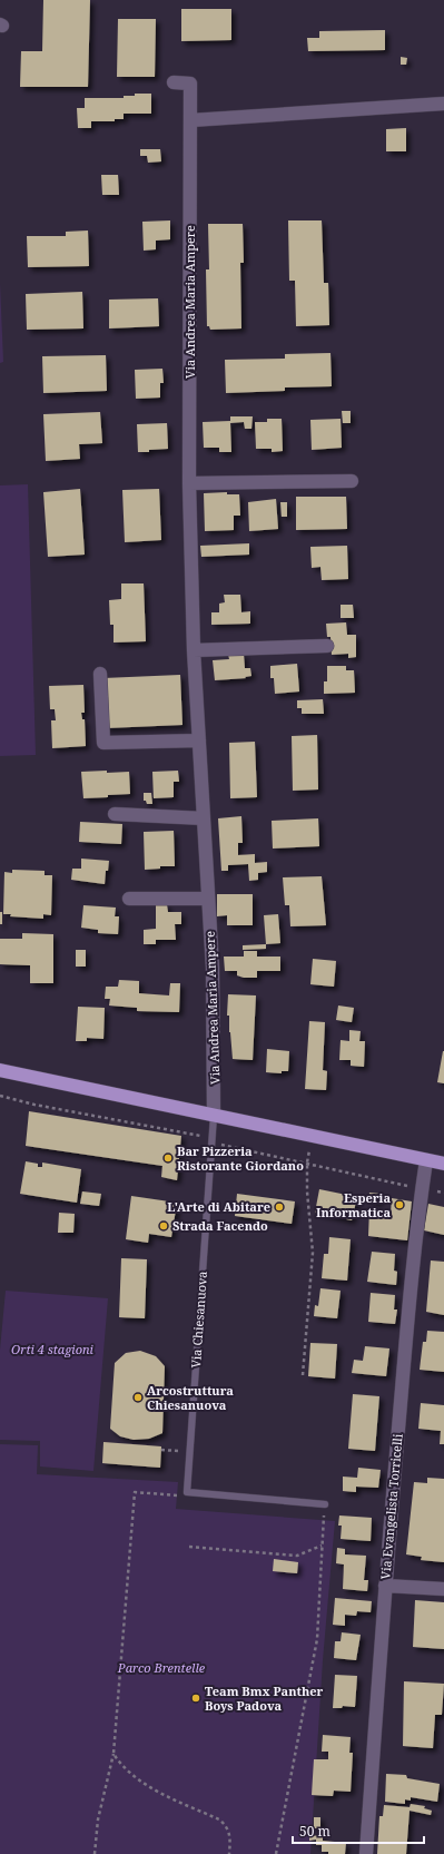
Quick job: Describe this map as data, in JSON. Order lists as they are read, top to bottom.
{
  "streets": {
    "street": ["Via Andrea Maria Ampere", "Via Evangelista Torricelli"],
    "lane": ["Via Chiesanuova"]
  },
  "crossings": [
    ["Via Andrea Maria Ampere", "Via Chiesanuova"]
  ],
  "parks": ["Orti 4 stagioni", "Parco Brentelle"],
  "places": [
    "Bar Pizzeria Ristorante Giordano",
    "Esperia Informatica",
    "L'Arte di Abitare",
    "Strada Facendo",
    "Arcostruttura Chiesanuova",
    "Team Bmx Panther Boys Padova"
  ],
  "scale_bar": "50 m"
}
